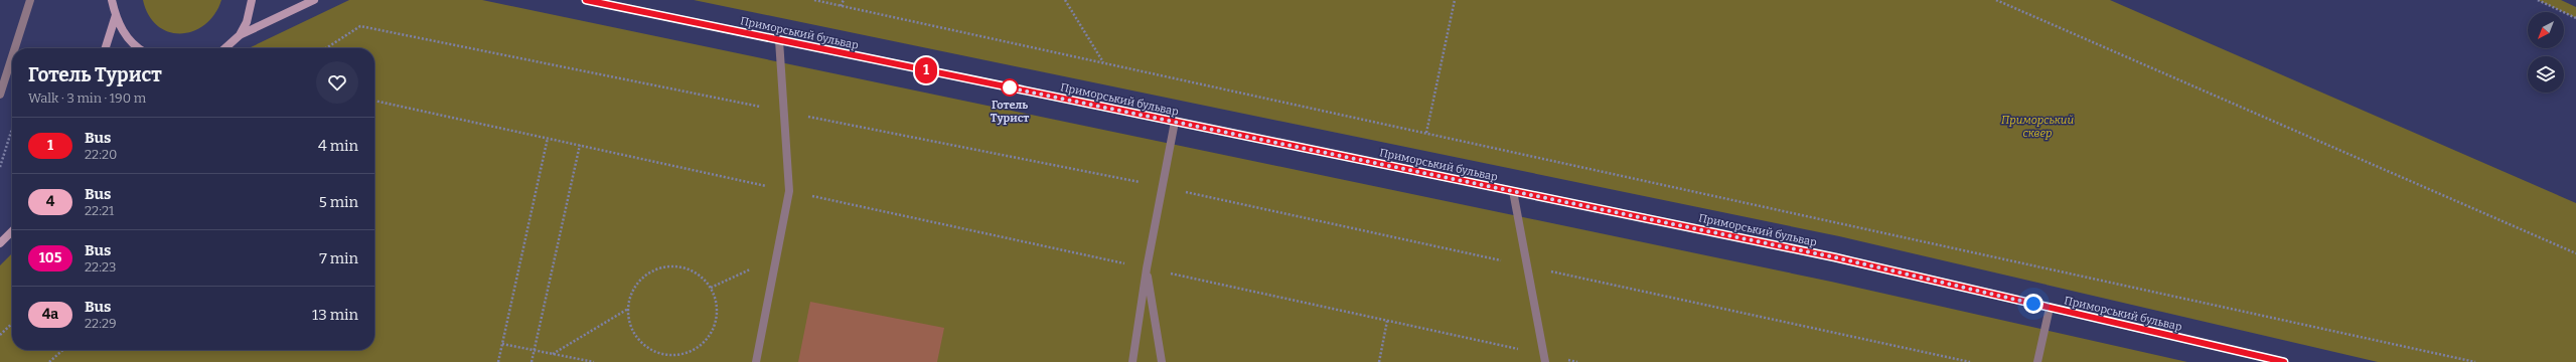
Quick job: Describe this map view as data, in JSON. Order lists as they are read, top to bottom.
{
  "streets": {
    "street": ["Приморський бульвар"]
  },
  "parks": ["Приморський сквер"],
  "places": ["Готель Турист"],
  "lines": ["bus line 1"],
  "north": "bottom left",
  "page": {
    "on_map": "1",
    "heading": ["Готель Турист", "Walk · 3 min · 190 m"],
    "list": [
      {
        "mark": "1",
        "name": "Bus",
        "note": "22:20",
        "value": "4 min"
      },
      {
        "mark": "4",
        "name": "Bus",
        "note": "22:21",
        "value": "5 min"
      },
      {
        "mark": "105",
        "name": "Bus",
        "note": "22:23",
        "value": "7 min"
      },
      {
        "mark": "4а",
        "name": "Bus",
        "note": "22:29",
        "value": "13 min"
      }
    ]
  }
}
